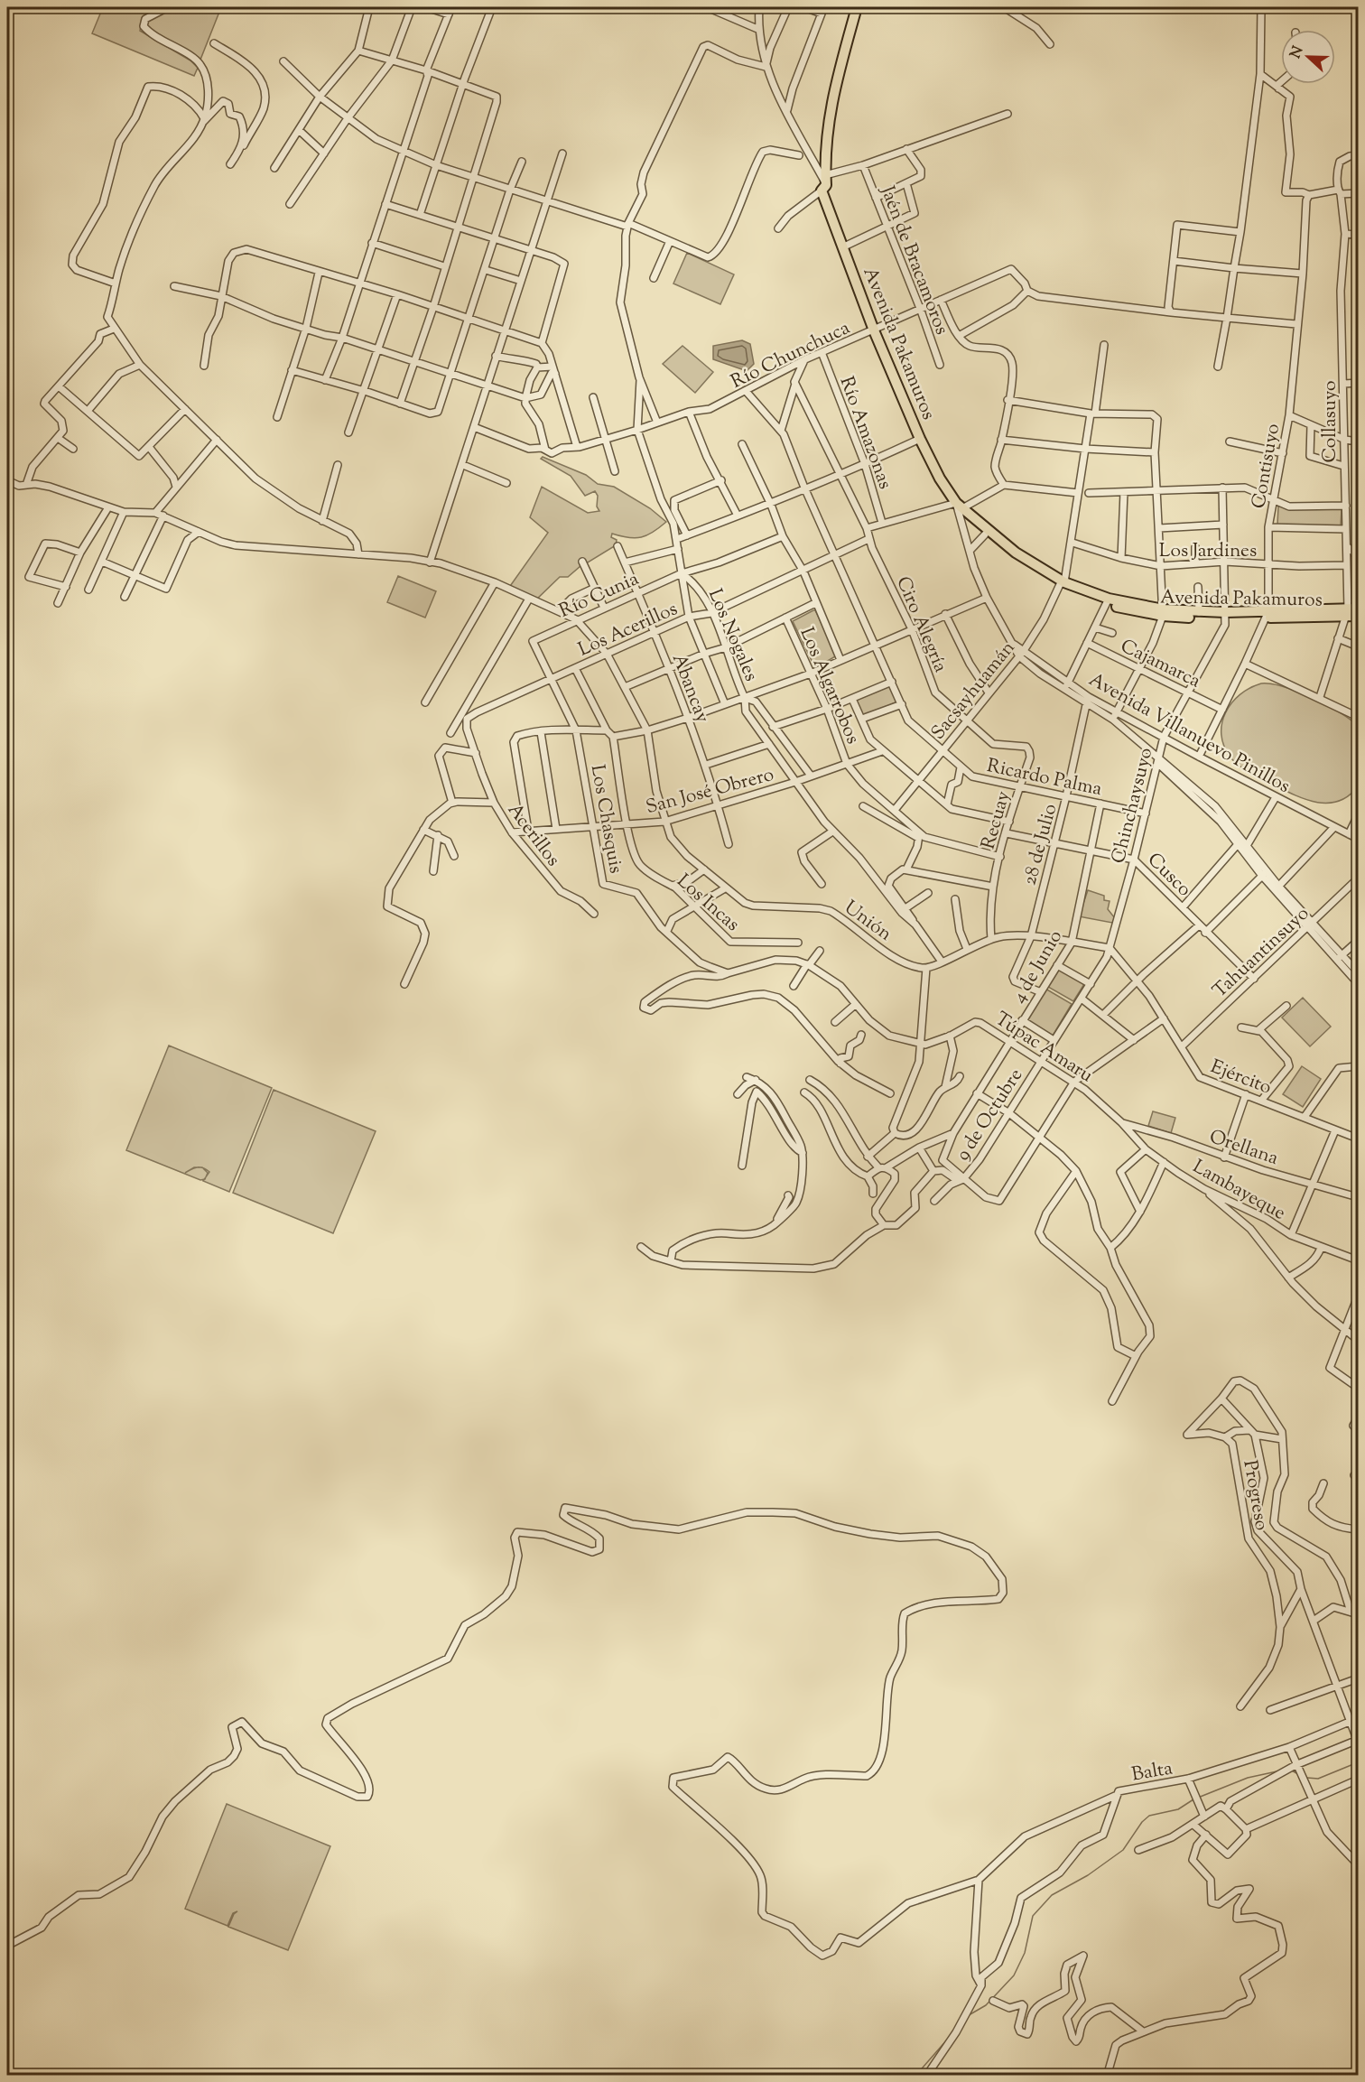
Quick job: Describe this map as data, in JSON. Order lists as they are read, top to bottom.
{
  "streets": {
    "highway": ["Avenida Pakamuros"],
    "street": [
      "Jaén de Bracamoros",
      "Río Chunchuca",
      "Collasuyo",
      "Río Amazonas",
      "Contisuyo",
      "Los Jardines",
      "Río Cunia",
      "Ciro Alegría",
      "Los Acerillos",
      "Los Nogales",
      "Cajamarca",
      "Los Algarrobos",
      "Abancay",
      "Sacsayhuamán",
      "Avenida Villanuevo Pinillos",
      "Ricardo Palma",
      "San José Obrero",
      "Chinchaysuyo",
      "Los Chasquis",
      "Recuay",
      "Acerillos",
      "28 de Julio",
      "Cusco",
      "Los Incas",
      "Unión",
      "Tahuantinsuyo",
      "4 de Junio",
      "Túpac Amaru",
      "Ejército",
      "9 de Octubre",
      "Orellana",
      "Lambayeque",
      "Progreso",
      "Balta"
    ]
  },
  "crossings": [
    ["Jaén de Bracamoros", "Río Chunchuca"],
    ["Avenida Pakamuros", "Río Chunchuca"],
    ["Avenida Pakamuros", "Collasuyo"],
    ["Avenida Pakamuros", "Contisuyo"],
    ["Avenida Pakamuros", "Sacsayhuamán"],
    ["Avenida Pakamuros", "Chinchaysuyo"],
    ["Río Chunchuca", "Río Amazonas"],
    ["Río Chunchuca", "Ricardo Palma"],
    ["Collasuyo", "Los Jardines"],
    ["Contisuyo", "Los Jardines"],
    ["Contisuyo", "Cajamarca"],
    ["Contisuyo", "Avenida Villanuevo Pinillos"],
    ["Los Jardines", "Sacsayhuamán"],
    ["Los Jardines", "Chinchaysuyo"],
    ["Río Cunia", "Los Acerillos"],
    ["Río Cunia", "Los Nogales"],
    ["Río Cunia", "Abancay"],
    ["Río Cunia", "Los Chasquis"],
    ["Río Cunia", "Unión"],
    ["Ciro Alegría", "Los Acerillos"],
    ["Ciro Alegría", "Sacsayhuamán"],
    ["Ciro Alegría", "Recuay"],
    ["Los Acerillos", "Los Nogales"],
    ["Los Acerillos", "Abancay"],
    ["Los Acerillos", "Ricardo Palma"],
    ["Los Acerillos", "Los Chasquis"],
    ["Los Acerillos", "Acerillos"],
    ["Los Acerillos", "Unión"],
    ["Los Nogales", "San José Obrero"],
    ["Cajamarca", "Chinchaysuyo"],
    ["Los Algarrobos", "San José Obrero"],
    ["Abancay", "San José Obrero"],
    ["Sacsayhuamán", "Avenida Villanuevo Pinillos"],
    ["Sacsayhuamán", "Ricardo Palma"],
    ["Sacsayhuamán", "Recuay"],
    ["Avenida Villanuevo Pinillos", "Chinchaysuyo"],
    ["Avenida Villanuevo Pinillos", "28 de Julio"],
    ["Ricardo Palma", "Chinchaysuyo"],
    ["Ricardo Palma", "Recuay"],
    ["Ricardo Palma", "28 de Julio"],
    ["Ricardo Palma", "4 de Junio"],
    ["San José Obrero", "Los Chasquis"],
    ["San José Obrero", "Acerillos"],
    ["San José Obrero", "Los Incas"],
    ["San José Obrero", "Unión"],
    ["Chinchaysuyo", "Cusco"],
    ["Chinchaysuyo", "Ejército"],
    ["Chinchaysuyo", "9 de Octubre"],
    ["Recuay", "Cusco"],
    ["28 de Julio", "Cusco"],
    ["28 de Julio", "4 de Junio"],
    ["Cusco", "Tahuantinsuyo"],
    ["Cusco", "4 de Junio"],
    ["Tahuantinsuyo", "Ejército"],
    ["4 de Junio", "Túpac Amaru"],
    ["4 de Junio", "9 de Octubre"],
    ["Túpac Amaru", "9 de Octubre"],
    ["Túpac Amaru", "Orellana"],
    ["Túpac Amaru", "Lambayeque"],
    ["Ejército", "9 de Octubre"],
    ["Orellana", "Lambayeque"]
  ],
  "north": "left"
}
